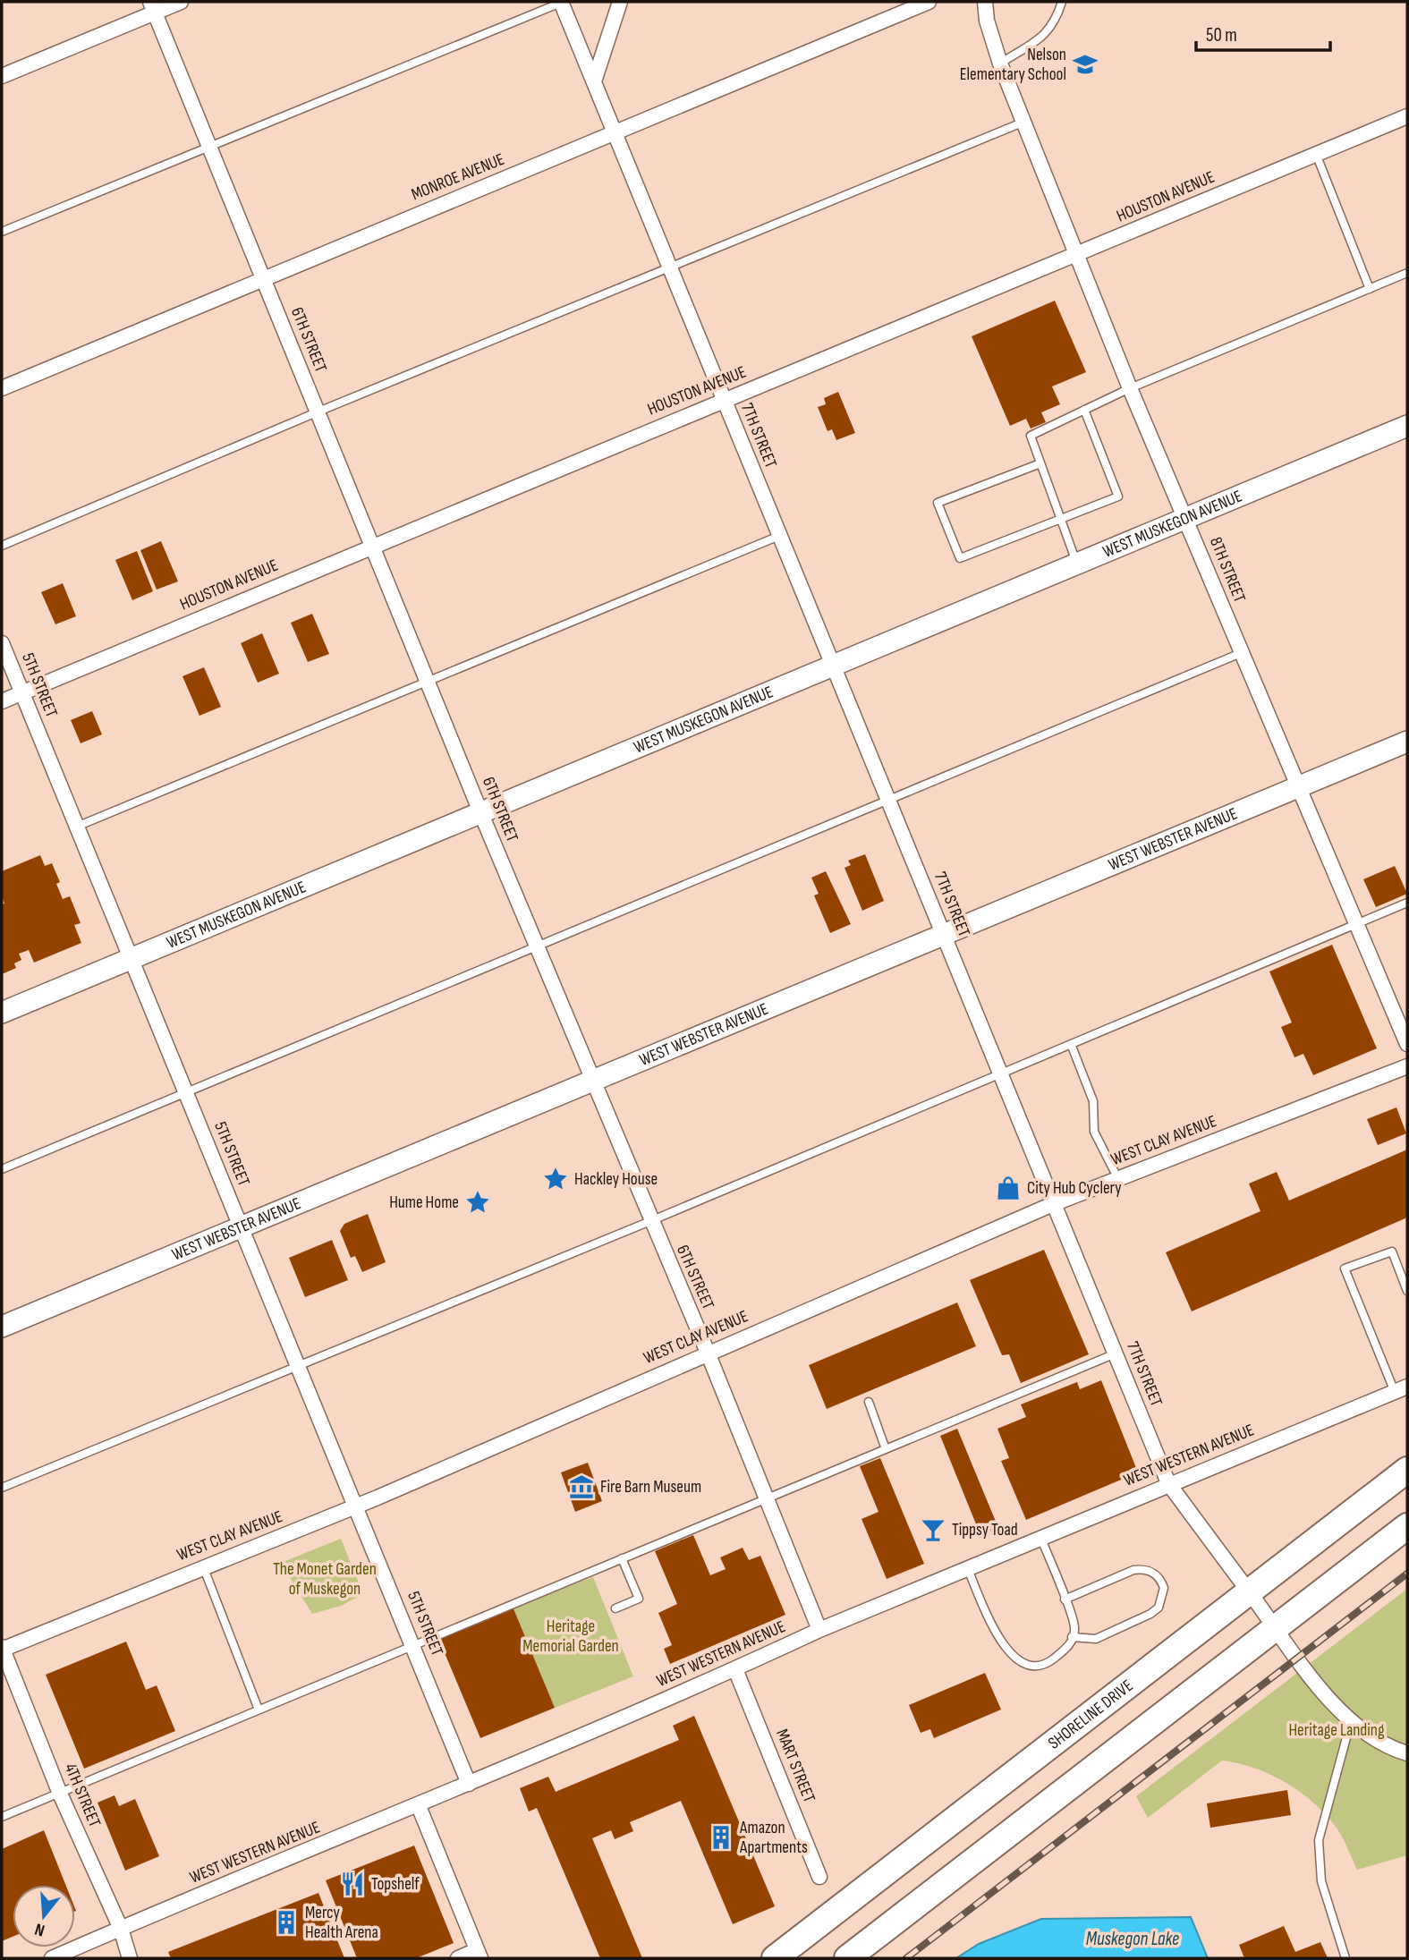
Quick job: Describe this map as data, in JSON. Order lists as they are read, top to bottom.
{
  "streets": {
    "highway": ["SHORELINE DRIVE"],
    "main road": ["WEST MUSKEGON AVENUE", "WEST WEBSTER AVENUE"],
    "street": [
      "MONROE AVENUE",
      "HOUSTON AVENUE",
      "6TH STREET",
      "7TH STREET",
      "8TH STREET",
      "5TH STREET",
      "WEST CLAY AVENUE",
      "WEST WESTERN AVENUE",
      "MART STREET",
      "4TH STREET"
    ]
  },
  "crossings": [
    ["MONROE AVENUE", "6TH STREET"],
    ["MONROE AVENUE", "7TH STREET"],
    ["HOUSTON AVENUE", "6TH STREET"],
    ["HOUSTON AVENUE", "7TH STREET"],
    ["HOUSTON AVENUE", "8TH STREET"],
    ["HOUSTON AVENUE", "5TH STREET"],
    ["6TH STREET", "WEST MUSKEGON AVENUE"],
    ["6TH STREET", "WEST WEBSTER AVENUE"],
    ["6TH STREET", "WEST CLAY AVENUE"],
    ["6TH STREET", "WEST WESTERN AVENUE"],
    ["7TH STREET", "WEST MUSKEGON AVENUE"],
    ["7TH STREET", "WEST WEBSTER AVENUE"],
    ["7TH STREET", "WEST CLAY AVENUE"],
    ["7TH STREET", "WEST WESTERN AVENUE"],
    ["7TH STREET", "SHORELINE DRIVE"],
    ["WEST MUSKEGON AVENUE", "8TH STREET"],
    ["WEST MUSKEGON AVENUE", "5TH STREET"],
    ["8TH STREET", "WEST WEBSTER AVENUE"],
    ["5TH STREET", "WEST WEBSTER AVENUE"],
    ["5TH STREET", "WEST CLAY AVENUE"],
    ["5TH STREET", "WEST WESTERN AVENUE"],
    ["WEST CLAY AVENUE", "4TH STREET"],
    ["WEST WESTERN AVENUE", "MART STREET"],
    ["WEST WESTERN AVENUE", "4TH STREET"]
  ],
  "water": ["Muskegon Lake"],
  "parks": ["The Monet Garden of Muskegon", "Heritage Memorial Garden", "Heritage Landing"],
  "places": {
    "school or university": ["Nelson Elementary School"],
    "place": ["Hackley House", "Hume Home"],
    "shop": ["City Hub Cyclery"],
    "museum": ["Fire Barn Museum"],
    "bar": ["Tippsy Toad"],
    "building": ["Amazon Apartments", "Mercy Health Arena"],
    "restaurant": ["Topshelf"]
  },
  "scale_bar": "50 m",
  "north": "bottom"
}
